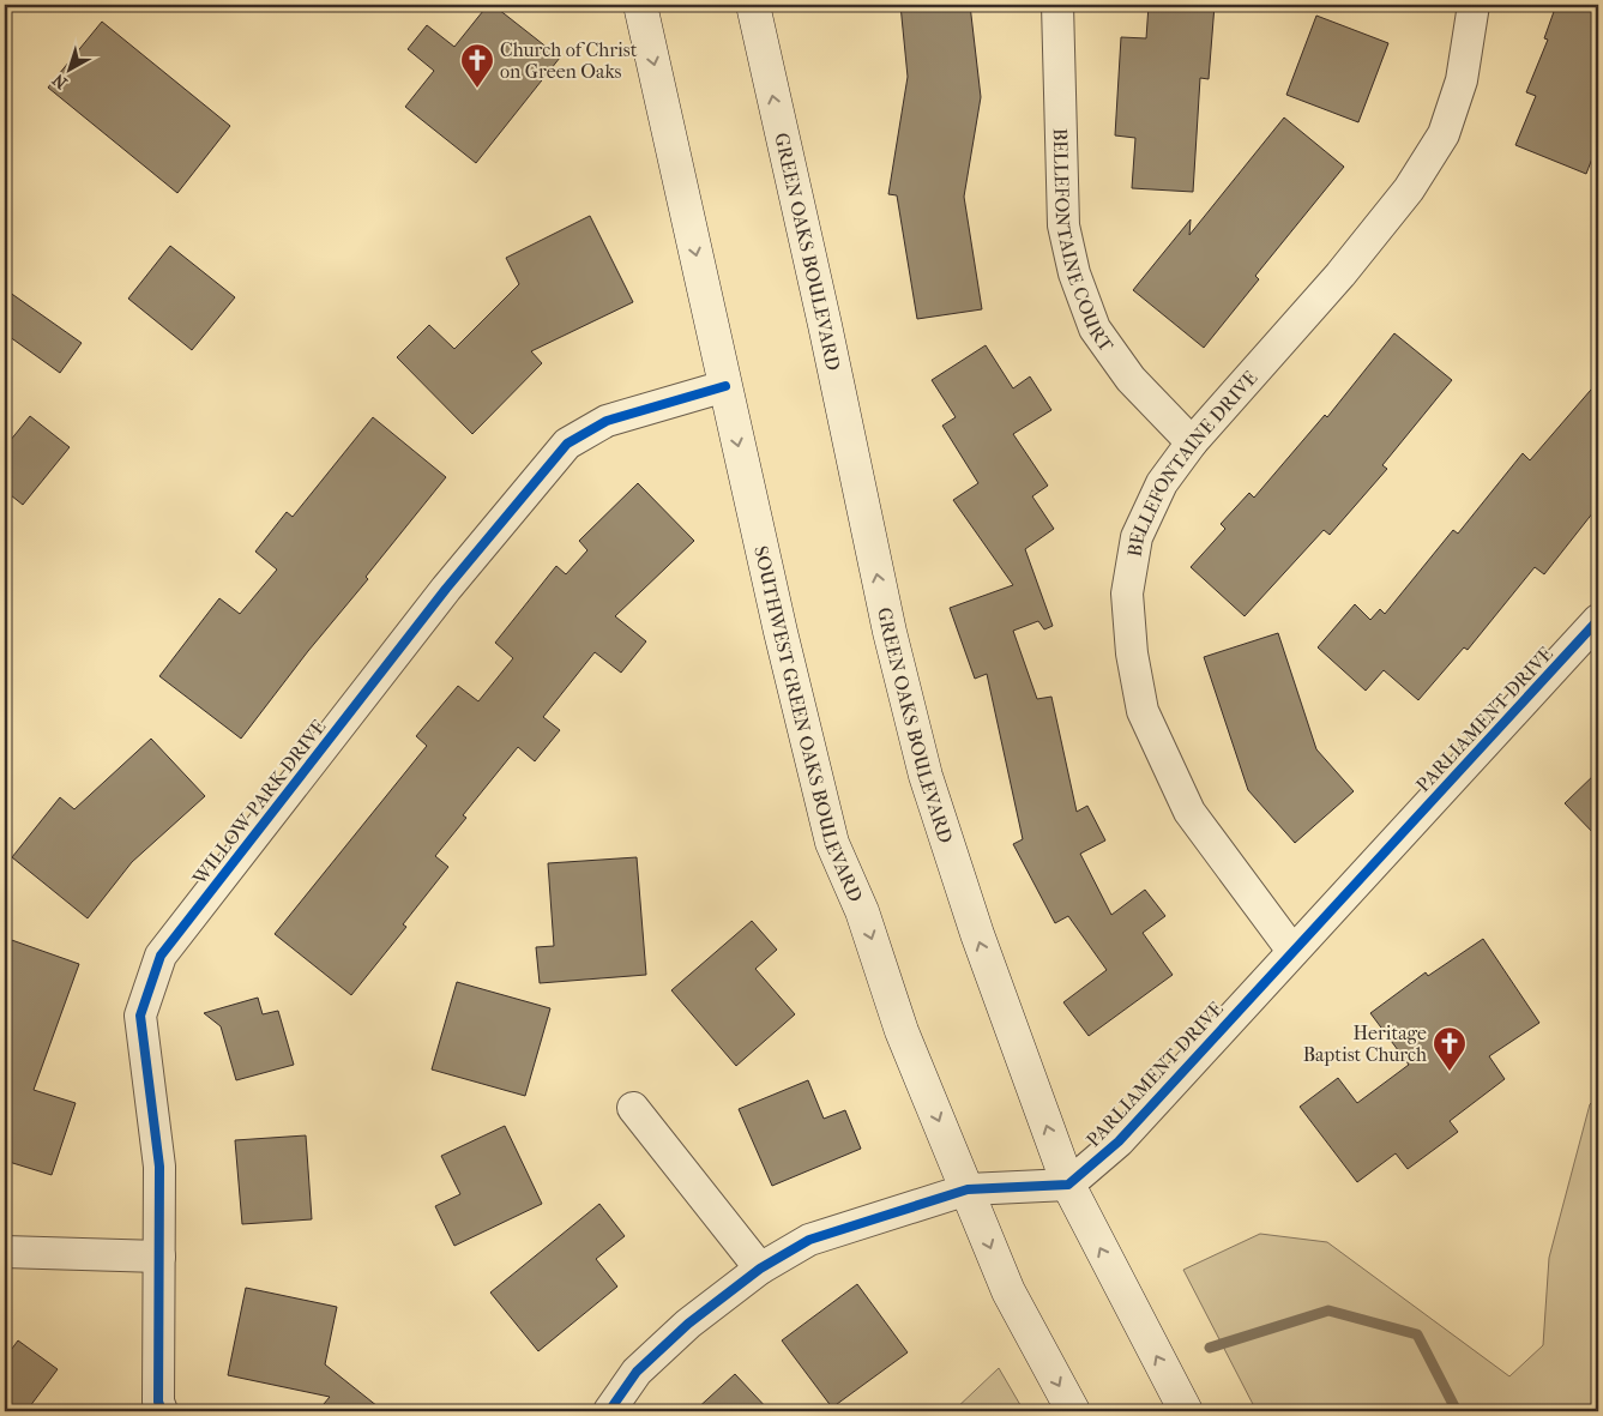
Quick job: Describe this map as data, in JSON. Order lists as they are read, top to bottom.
{
  "streets": {
    "main road": ["GREEN OAKS BOULEVARD", "SOUTHWEST GREEN OAKS BOULEVARD"],
    "street": [
      "BELLEFONTAINE COURT",
      "BELLEFONTAINE DRIVE",
      "PARLIAMENT DRIVE",
      "WILLOW PARK DRIVE"
    ]
  },
  "crossings": [
    ["BELLEFONTAINE COURT", "BELLEFONTAINE DRIVE"],
    ["GREEN OAKS BOULEVARD", "PARLIAMENT DRIVE"],
    ["BELLEFONTAINE DRIVE", "PARLIAMENT DRIVE"],
    ["SOUTHWEST GREEN OAKS BOULEVARD", "WILLOW PARK DRIVE"]
  ],
  "one_way": ["GREEN OAKS BOULEVARD", "SOUTHWEST GREEN OAKS BOULEVARD"],
  "places": {
    "church": ["Church of Christ on Green Oaks", "Heritage Baptist Church"]
  },
  "north": "bottom left"
}
